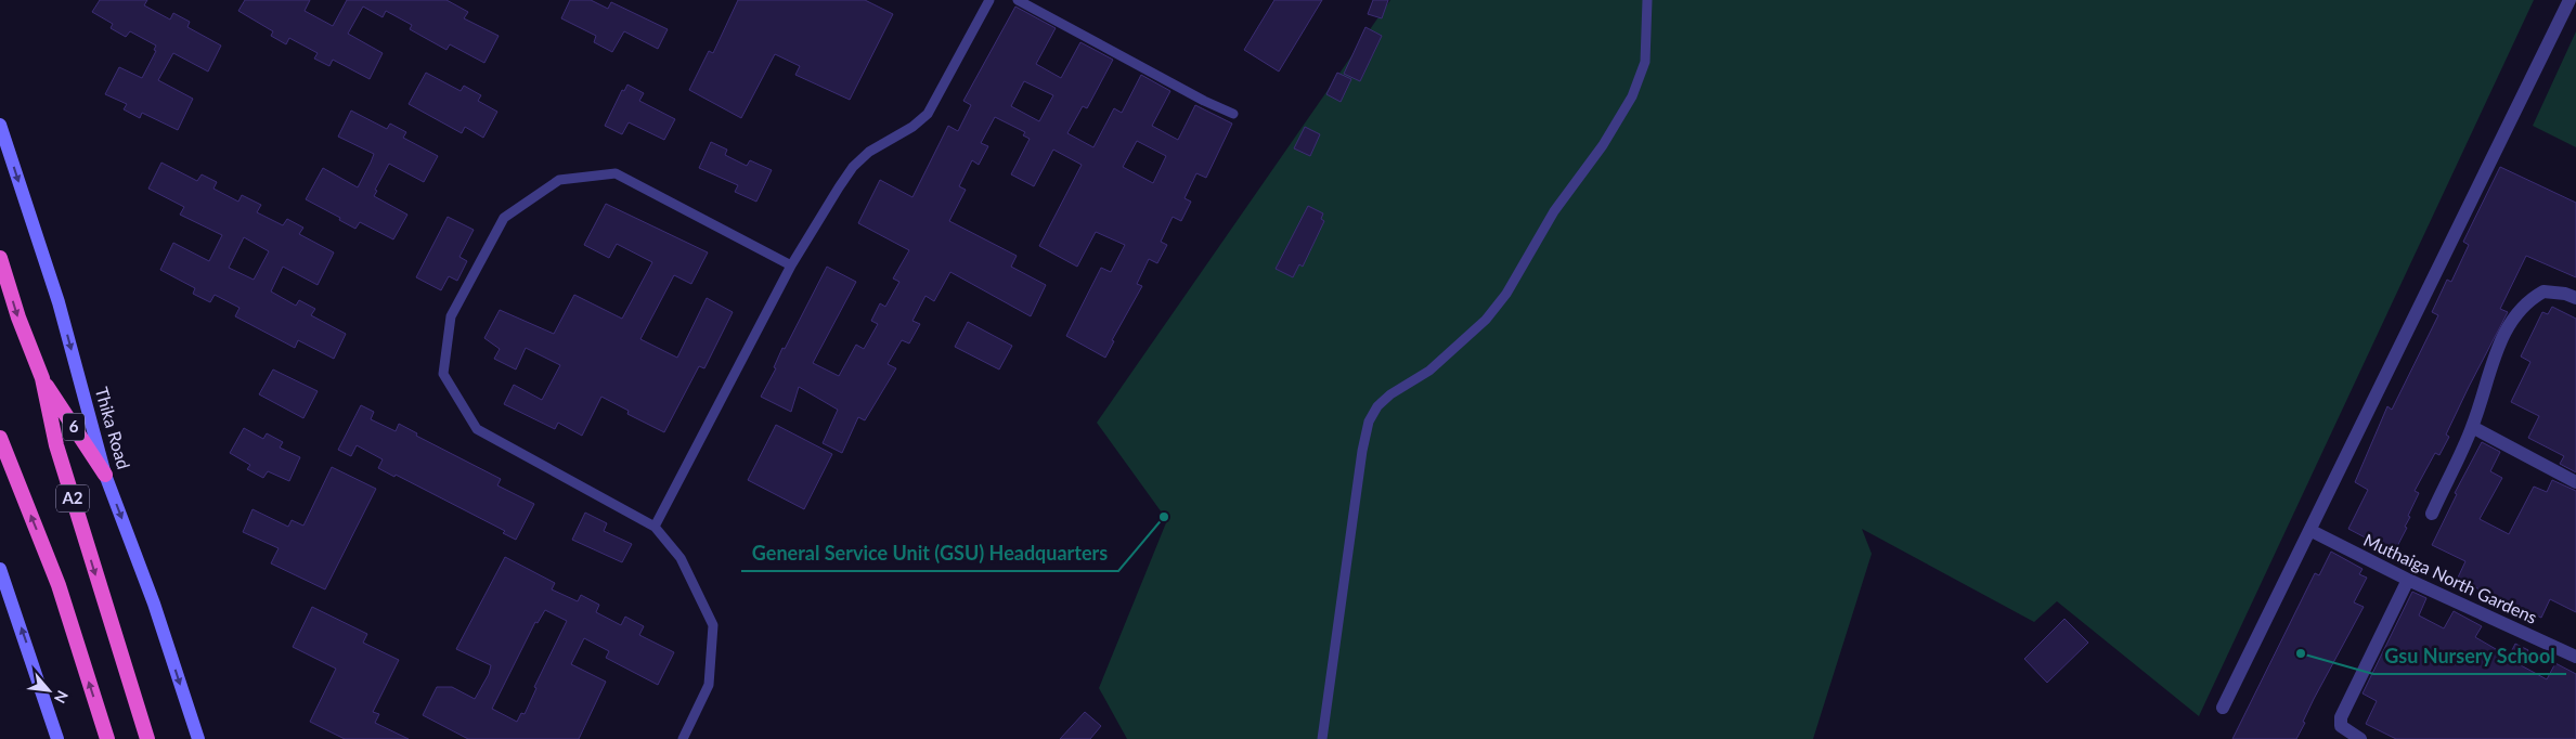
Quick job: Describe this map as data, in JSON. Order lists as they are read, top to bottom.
{
  "streets": {
    "highway": ["6", "A2"],
    "main road": ["Thika Road"],
    "street": ["Muthaiga North Gardens"]
  },
  "crossings": [
    ["6", "Thika Road"],
    ["6", "A2"]
  ],
  "one_way": ["Thika Road"],
  "places": ["General Service Unit (GSU) Headquarters", "Gsu Nursery School"],
  "north": "bottom right"
}
